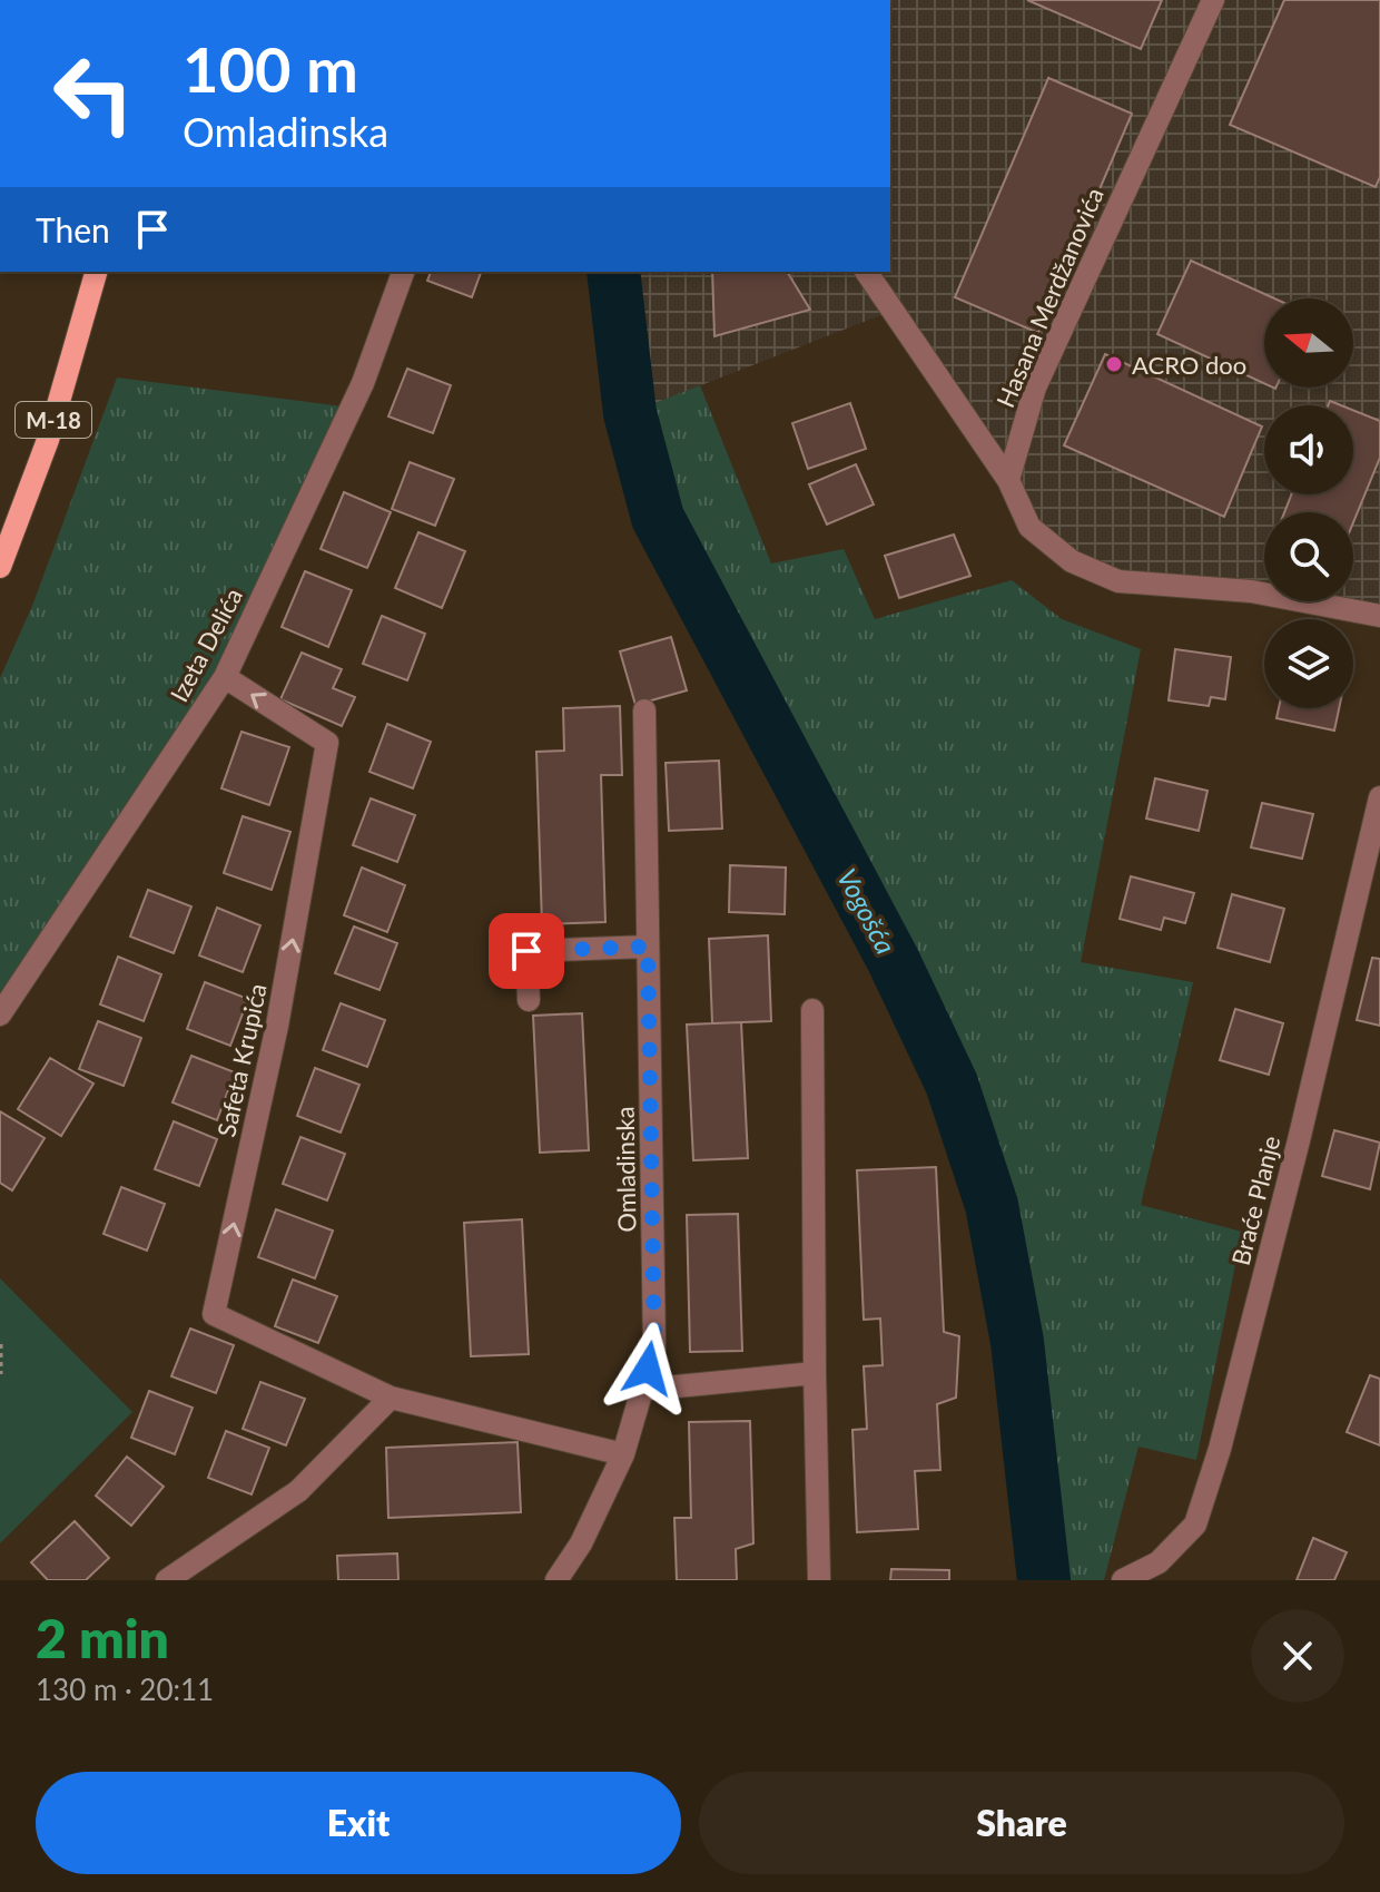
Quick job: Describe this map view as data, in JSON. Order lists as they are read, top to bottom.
{
  "streets": {
    "main road": ["M-18"],
    "street": [
      "Hasana Merdžanovića",
      "Izeta Delića",
      "Safeta Krupića",
      "Omladinska",
      "Braće Planje"
    ]
  },
  "crossings": [
    ["Izeta Delića", "Safeta Krupića"],
    ["Safeta Krupića", "Omladinska"]
  ],
  "one_way": ["Safeta Krupića"],
  "water": ["Vogošća"],
  "places": ["ACRO doo"],
  "north": "left",
  "page": {
    "turn": ["100 m", "Omladinska"],
    "then": "Then",
    "heading": ["2 min", "130 m · 20:11"],
    "buttons": ["Exit", "Share"]
  }
}
